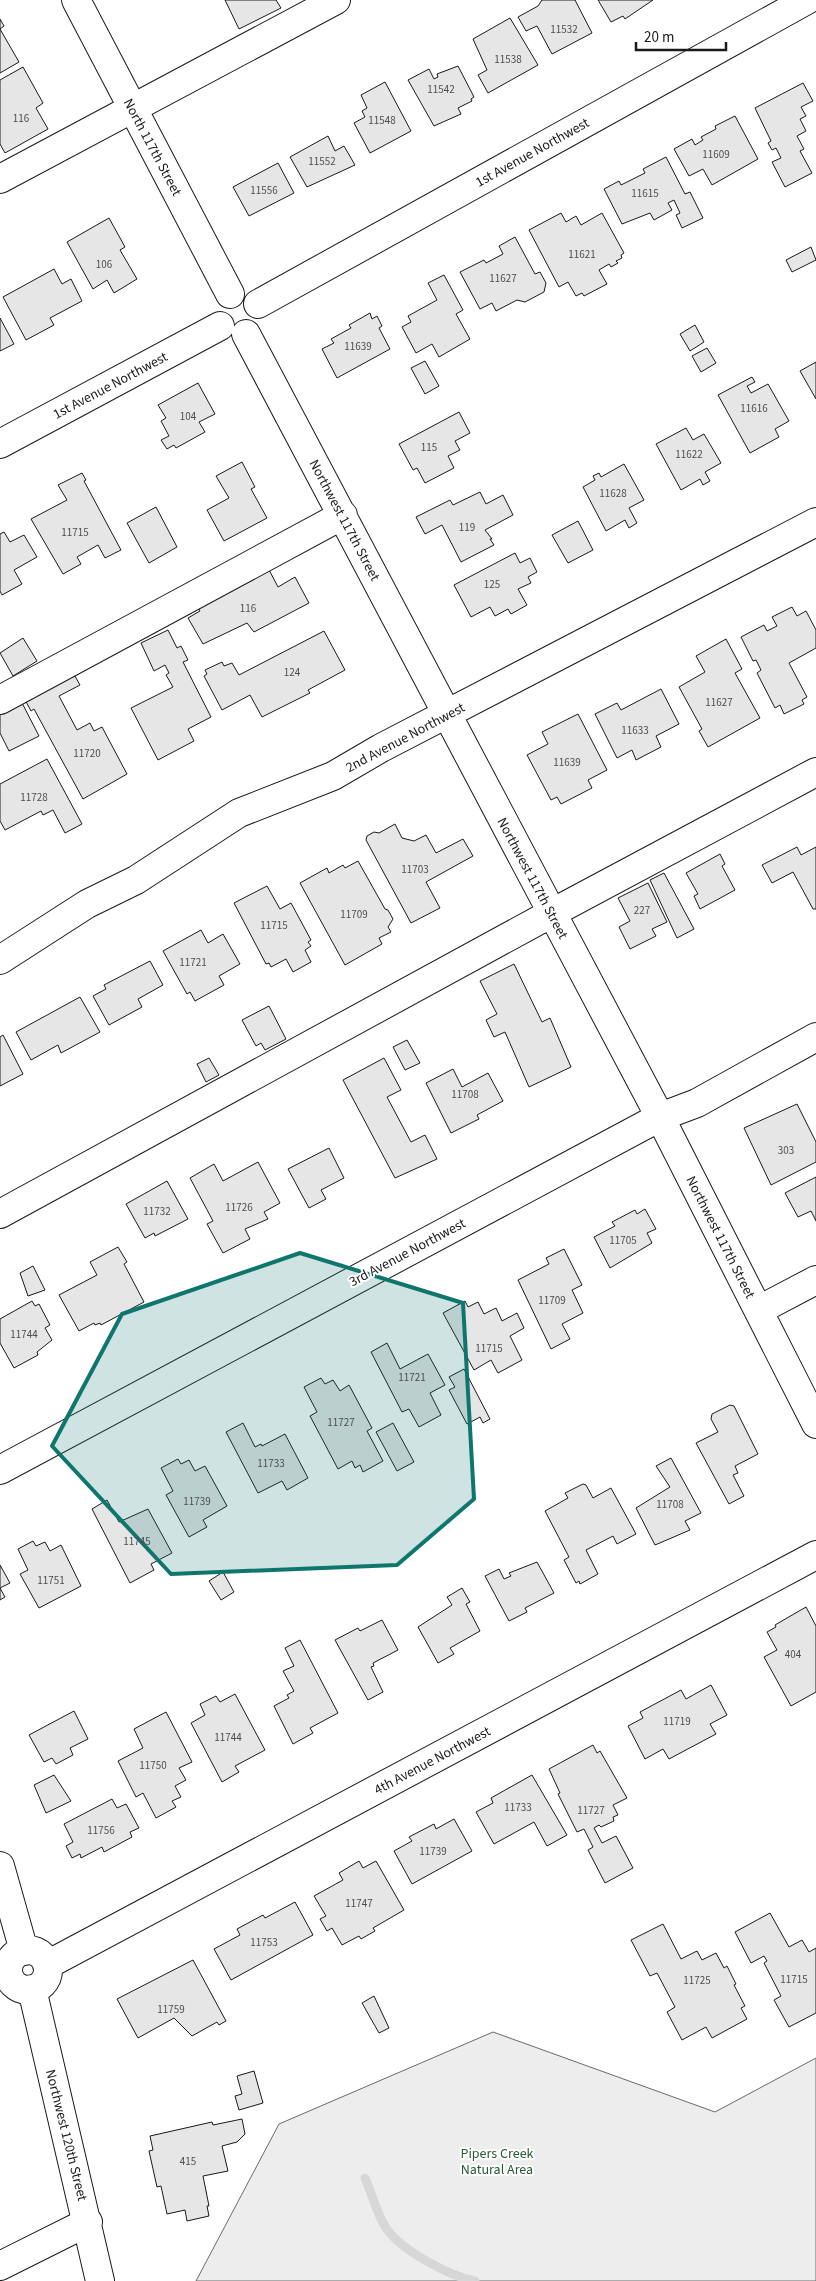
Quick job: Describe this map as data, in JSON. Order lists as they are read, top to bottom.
{
  "streets": {
    "street": [
      "North 117th Street",
      "1st Avenue Northwest",
      "Northwest 117th Street",
      "2nd Avenue Northwest",
      "3rd Avenue Northwest",
      "4th Avenue Northwest",
      "Northwest 120th Street"
    ]
  },
  "crossings": [
    ["North 117th Street", "1st Avenue Northwest"],
    ["North 117th Street", "Northwest 117th Street"],
    ["1st Avenue Northwest", "Northwest 117th Street"],
    ["Northwest 117th Street", "2nd Avenue Northwest"],
    ["Northwest 117th Street", "3rd Avenue Northwest"]
  ],
  "parks": ["Pipers Creek Natural Area"],
  "house_numbers": [
    "11532",
    "11538",
    "11542",
    "116",
    "11548",
    "11609",
    "11552",
    "11556",
    "11615",
    "11621",
    "106",
    "11627",
    "11639",
    "11616",
    "104",
    "115",
    "11622",
    "11628",
    "119",
    "11715",
    "125",
    "116",
    "124",
    "11627",
    "11633",
    "11720",
    "11639",
    "11728",
    "11703",
    "227",
    "11709",
    "11715",
    "11721",
    "11708",
    "303",
    "11726",
    "11732",
    "11705",
    "11709",
    "11744",
    "11715",
    "11721",
    "11727",
    "11733",
    "11739",
    "11708",
    "11745",
    "11751",
    "404",
    "11719",
    "11744",
    "11750",
    "11733",
    "11727",
    "11756",
    "11739",
    "11747",
    "11753",
    "11715",
    "11725",
    "11759",
    "415"
  ],
  "scale_bar": "20 m"
}
